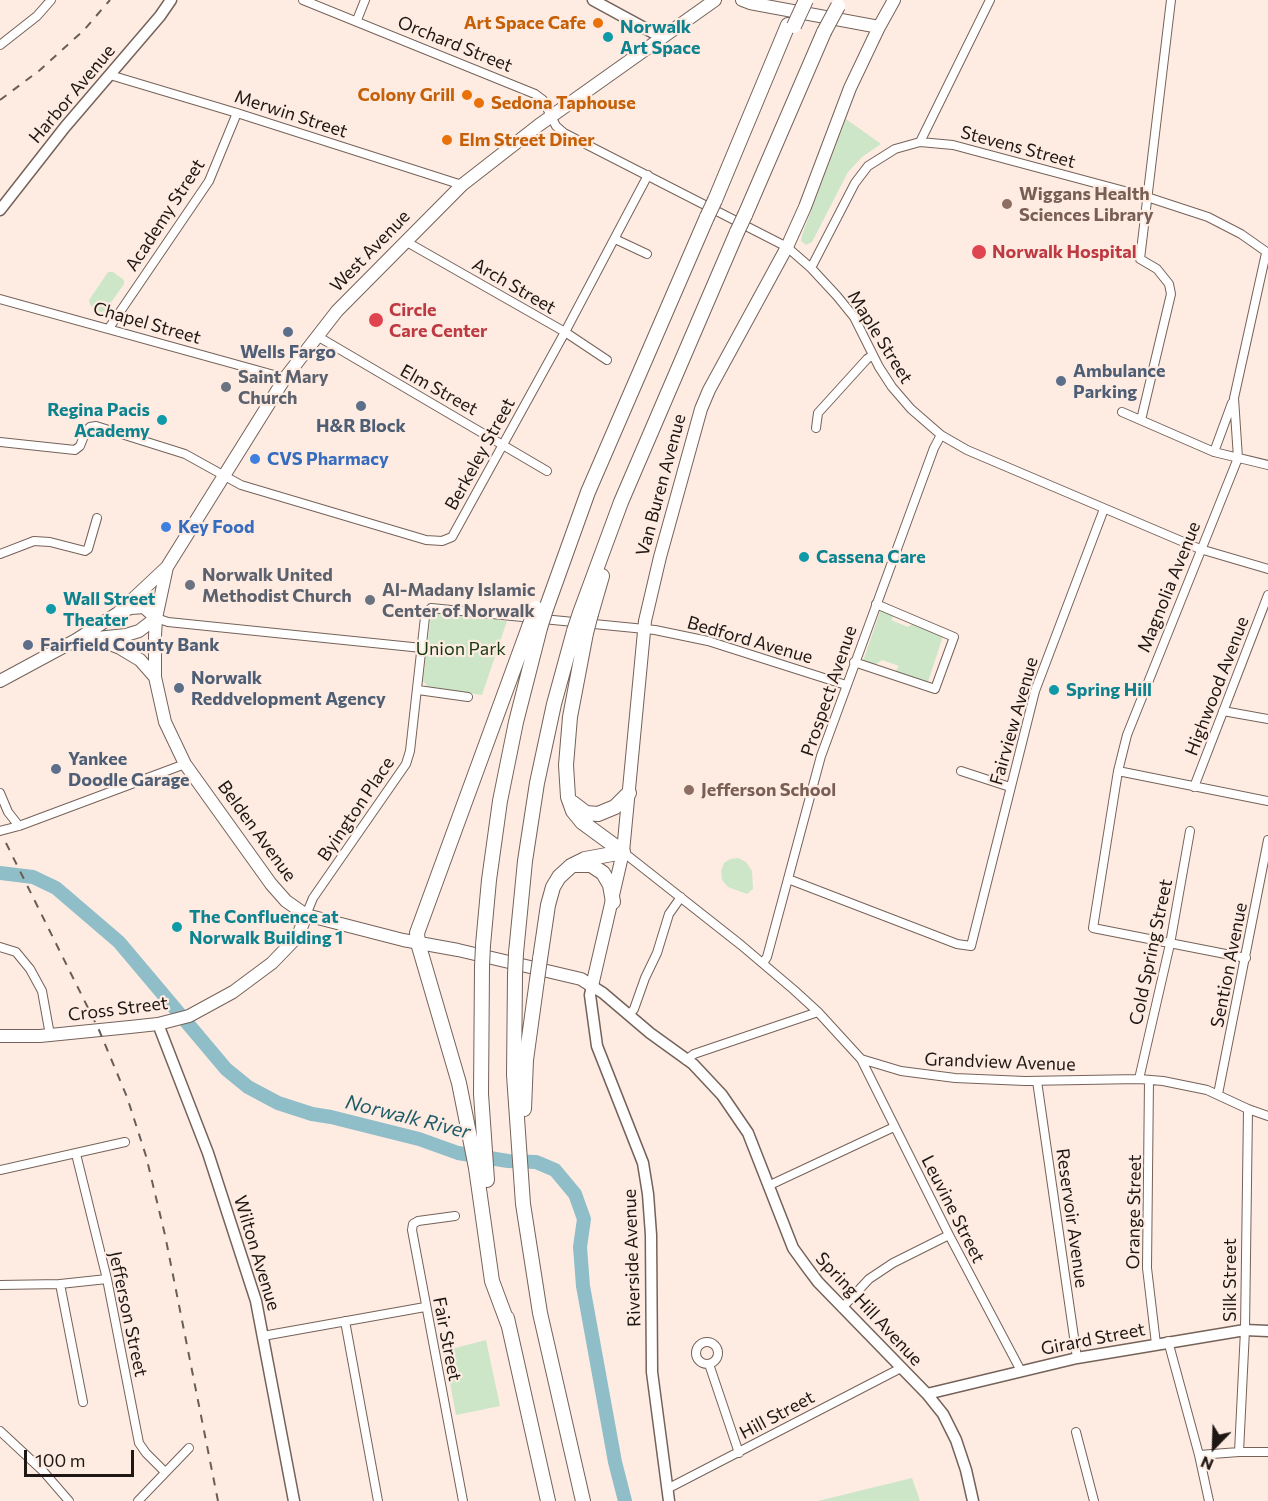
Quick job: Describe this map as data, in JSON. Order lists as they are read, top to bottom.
{
  "streets": {
    "main road": [
      "Harbor Avenue",
      "West Avenue",
      "Van Buren Avenue",
      "Belden Avenue",
      "Cross Street",
      "Wilton Avenue",
      "Riverside Avenue",
      "Spring Hill Avenue",
      "Girard Street"
    ],
    "street": [
      "Orchard Street",
      "Merwin Street",
      "Stevens Street",
      "Academy Street",
      "Arch Street",
      "Chapel Street",
      "Maple Street",
      "Elm Street",
      "Berkeley Street",
      "Magnolia Avenue",
      "Bedford Avenue",
      "Highwood Avenue",
      "Prospect Avenue",
      "Fairview Avenue",
      "Byington Place",
      "Cold Spring Street",
      "Sention Avenue",
      "Grandview Avenue",
      "Leuvine Street",
      "Orange Street",
      "Reservoir Avenue",
      "Silk Street",
      "Jefferson Street",
      "Fair Street",
      "Hill Street"
    ]
  },
  "crossings": [
    ["Orchard Street", "West Avenue"],
    ["Orchard Street", "Maple Street"],
    ["Harbor Avenue", "Merwin Street"],
    ["Merwin Street", "Academy Street"],
    ["Merwin Street", "West Avenue"],
    ["Stevens Street", "Maple Street"],
    ["Stevens Street", "Magnolia Avenue"],
    ["Academy Street", "Chapel Street"],
    ["West Avenue", "Arch Street"],
    ["West Avenue", "Chapel Street"],
    ["West Avenue", "Maple Street"],
    ["West Avenue", "Elm Street"],
    ["West Avenue", "Berkeley Street"],
    ["West Avenue", "Belden Avenue"],
    ["Arch Street", "Berkeley Street"],
    ["Maple Street", "Berkeley Street"],
    ["Maple Street", "Van Buren Avenue"],
    ["Maple Street", "Magnolia Avenue"],
    ["Maple Street", "Prospect Avenue"],
    ["Maple Street", "Fairview Avenue"],
    ["Elm Street", "Berkeley Street"],
    ["Van Buren Avenue", "Bedford Avenue"],
    ["Van Buren Avenue", "Belden Avenue"],
    ["Van Buren Avenue", "Riverside Avenue"],
    ["Van Buren Avenue", "Spring Hill Avenue"],
    ["Magnolia Avenue", "Cold Spring Street"],
    ["Bedford Avenue", "Prospect Avenue"],
    ["Bedford Avenue", "Byington Place"],
    ["Prospect Avenue", "Fairview Avenue"],
    ["Byington Place", "Belden Avenue"],
    ["Byington Place", "Cross Street"],
    ["Belden Avenue", "Cross Street"],
    ["Belden Avenue", "Riverside Avenue"],
    ["Belden Avenue", "Spring Hill Avenue"],
    ["Cold Spring Street", "Grandview Avenue"],
    ["Sention Avenue", "Grandview Avenue"],
    ["Cross Street", "Wilton Avenue"],
    ["Grandview Avenue", "Leuvine Street"],
    ["Grandview Avenue", "Orange Street"],
    ["Grandview Avenue", "Reservoir Avenue"],
    ["Grandview Avenue", "Silk Street"],
    ["Leuvine Street", "Girard Street"],
    ["Orange Street", "Girard Street"],
    ["Reservoir Avenue", "Girard Street"],
    ["Riverside Avenue", "Spring Hill Avenue"],
    ["Riverside Avenue", "Hill Street"],
    ["Silk Street", "Girard Street"],
    ["Spring Hill Avenue", "Girard Street"],
    ["Spring Hill Avenue", "Hill Street"]
  ],
  "water": ["Norwalk River"],
  "parks": ["Union Park"],
  "places": [
    "Art Space Cafe",
    "Norwalk Art Space",
    "Colony Grill",
    "Sedona Taphouse",
    "Elm Street Diner",
    "Wiggans Health Sciences Library",
    "Norwalk Hospital",
    "Circle Care Center",
    "Wells Fargo",
    "Ambulance Parking",
    "Saint Mary Church",
    "H&R Block",
    "Regina Pacis Academy",
    "CVS Pharmacy",
    "Key Food",
    "Cassena Care",
    "Norwalk United Methodist Church",
    "Al-Madany Islamic Center of Norwalk",
    "Wall Street Theater",
    "Fairfield County Bank",
    "Norwalk Reddvelopment Agency",
    "Spring Hill",
    "Yankee Doodle Garage",
    "Jefferson School",
    "The Confluence at Norwalk Building 1"
  ],
  "scale_bar": "100 m",
  "north": "bottom left"
}
